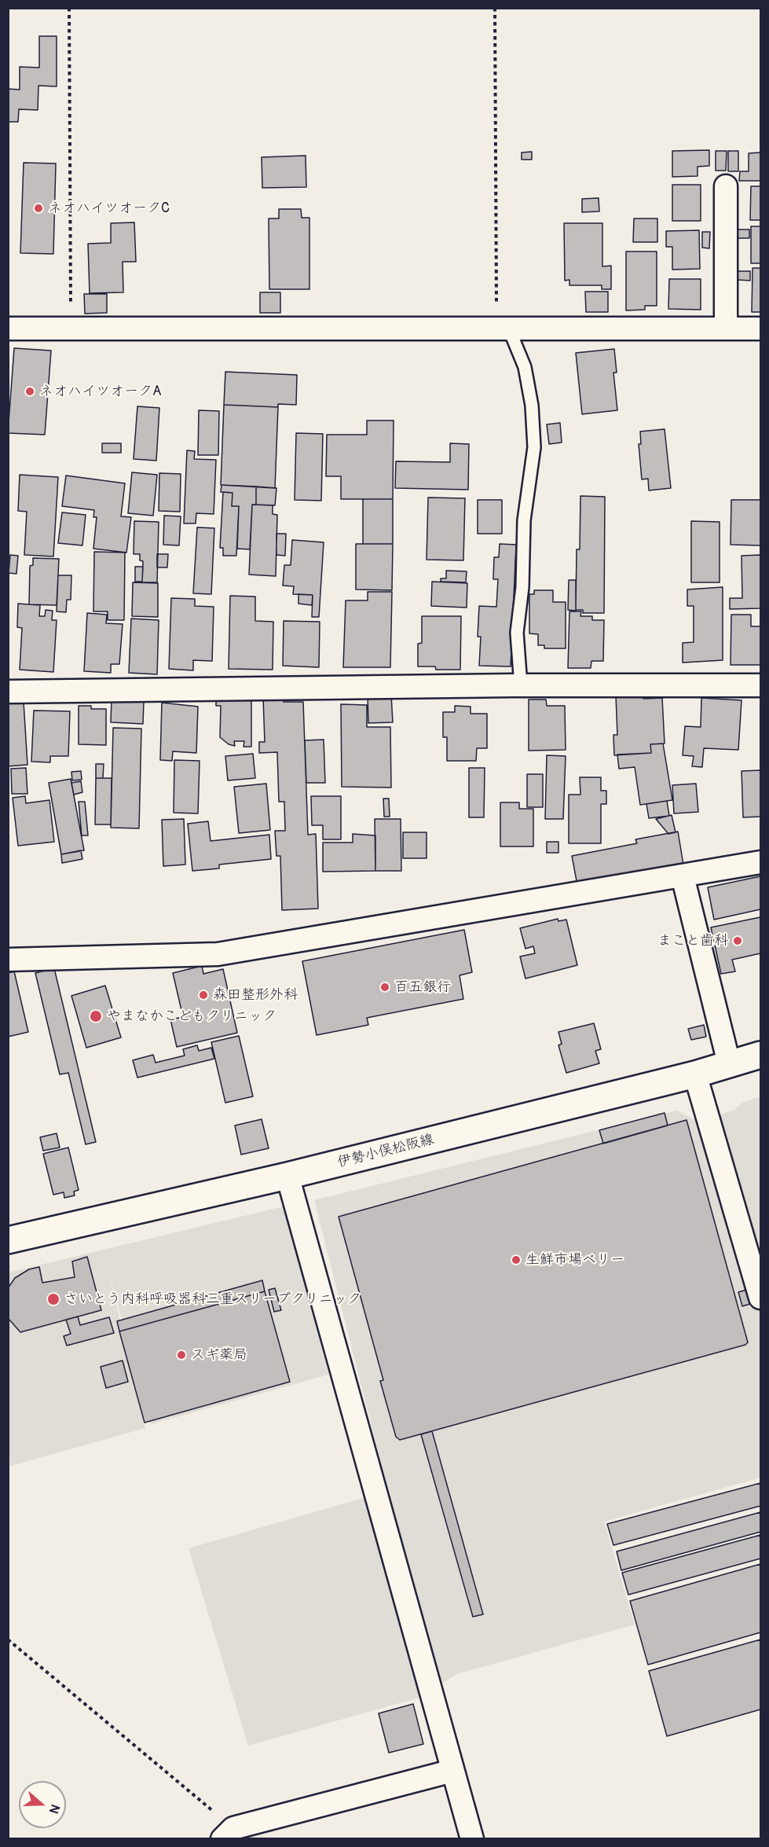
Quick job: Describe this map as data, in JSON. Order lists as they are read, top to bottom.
{
  "streets": {
    "main road": ["伊勢小俣松阪線"]
  },
  "places": [
    "ネオハイツオークC",
    "ネオハイツオークA",
    "まこと歯科",
    "百五銀行",
    "森田整形外科",
    "やまなかこどもクリニック",
    "生鮮市場ベリー",
    "さいとう内科呼吸器科三重スリープクリニック",
    "スギ薬局"
  ],
  "north": "right"
}
